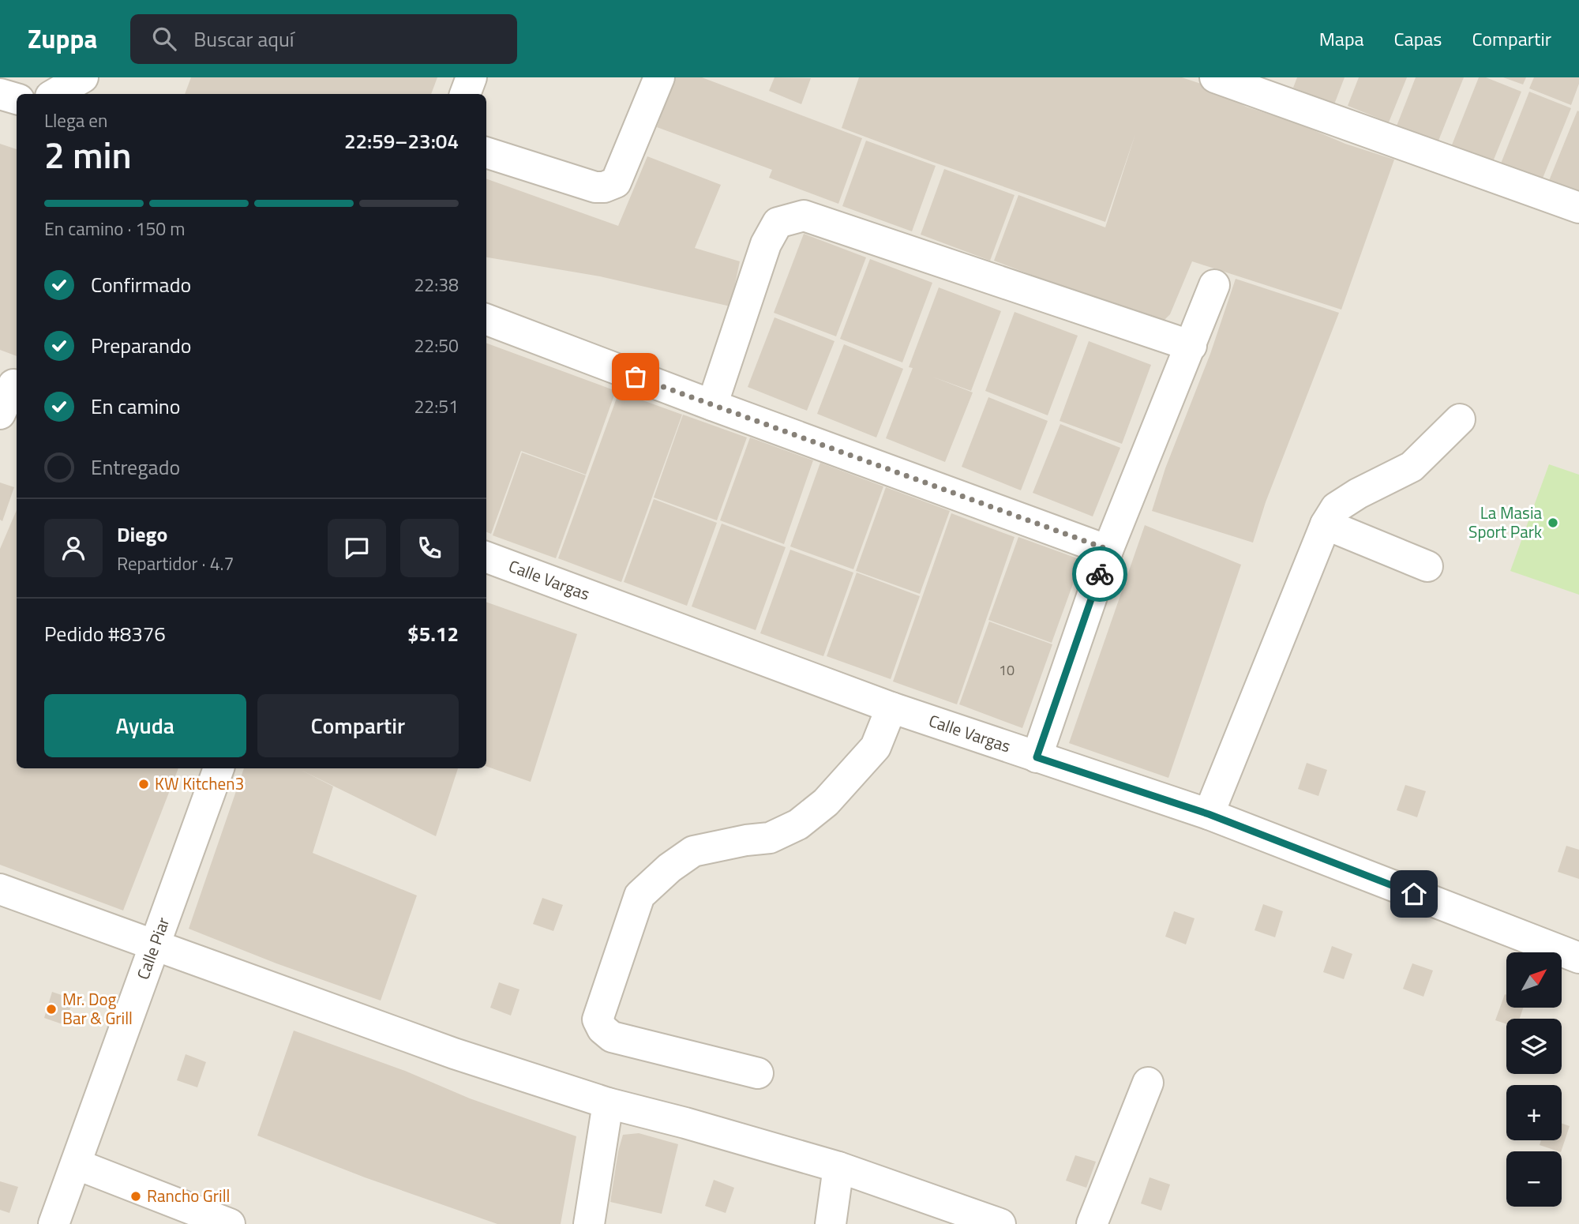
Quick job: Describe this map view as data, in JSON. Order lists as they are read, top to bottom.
{
  "streets": {
    "street": ["Calle Vargas", "Calle Piar"]
  },
  "places": [
    "La Masia Sport Park",
    "KW Kitchen3",
    "Mr. Dog Bar & Grill",
    "Rancho Grill"
  ],
  "house_numbers": ["10"],
  "north": "top right",
  "page": {
    "header": "Zuppa",
    "search": "Buscar aquí",
    "nav": ["Mapa", "Capas", "Compartir"],
    "heading": ["2 min", "Llega en", "22:59–23:04"],
    "panel": [
      "Diego",
      "Repartidor · 4.7",
      "Pedido #8376",
      "$5.12"
    ],
    "bar": "En camino · 150 m",
    "list": [
      ["Confirmado", "22:38"],
      ["Preparando", "22:50"],
      ["En camino", "22:51"],
      "Entregado"
    ],
    "buttons": ["Ayuda", "Compartir"],
    "map_buttons": ["+", "−"]
  }
}
